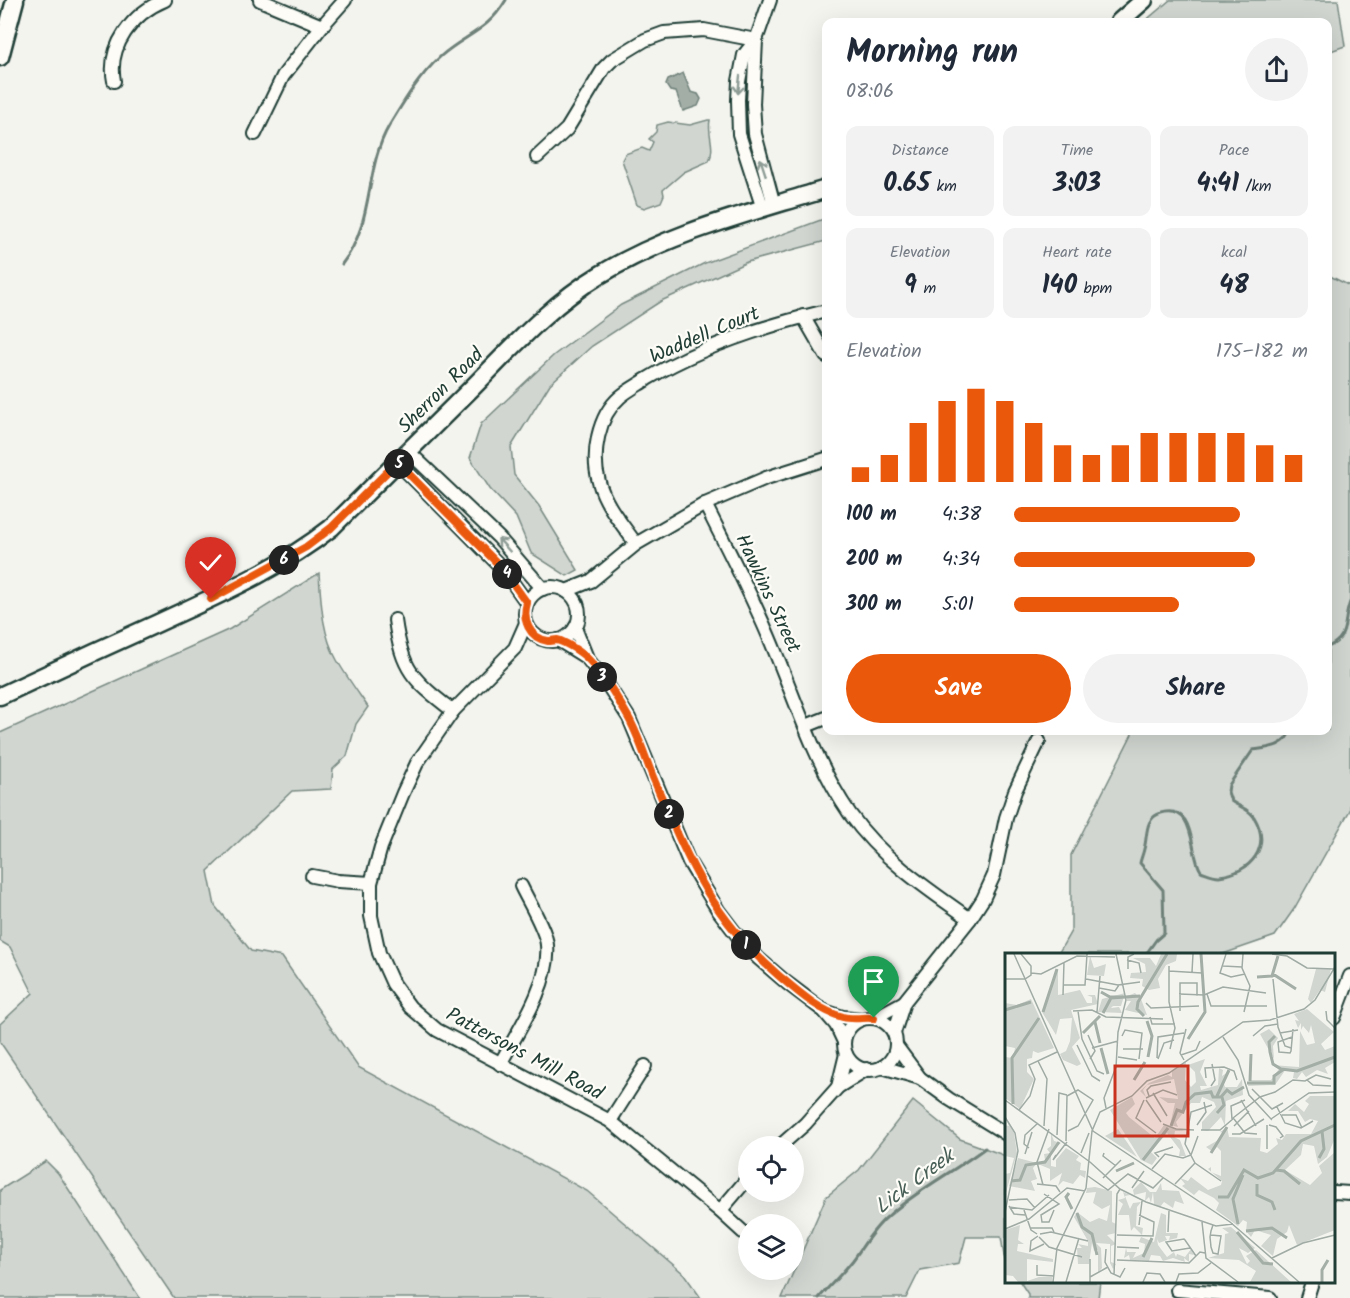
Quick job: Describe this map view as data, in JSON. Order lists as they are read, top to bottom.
{
  "streets": {
    "main road": ["Sherron Road"],
    "street": ["Waddell Court", "Hawkins Street", "Pattersons Mill Road"]
  },
  "water": ["Lick Creek"],
  "page": {
    "heading": ["Morning run", "08:06"],
    "stats": [
      ["Distance", "0.65 km"],
      ["Time", "3:03"],
      ["Pace", "4:41 /km"],
      ["Elevation", "9 m"],
      ["Heart rate", "140 bpm"],
      ["kcal", "48"]
    ],
    "chart": ["Elevation", "175–182 m"],
    "pins": [
      "5",
      "6",
      "4",
      "3",
      "2",
      "1"
    ],
    "list": [
      {
        "name": "100 m",
        "note": "4:38"
      },
      {
        "name": "200 m",
        "note": "4:34"
      },
      {
        "name": "300 m",
        "note": "5:01"
      }
    ],
    "buttons": ["Save", "Share"]
  }
}
